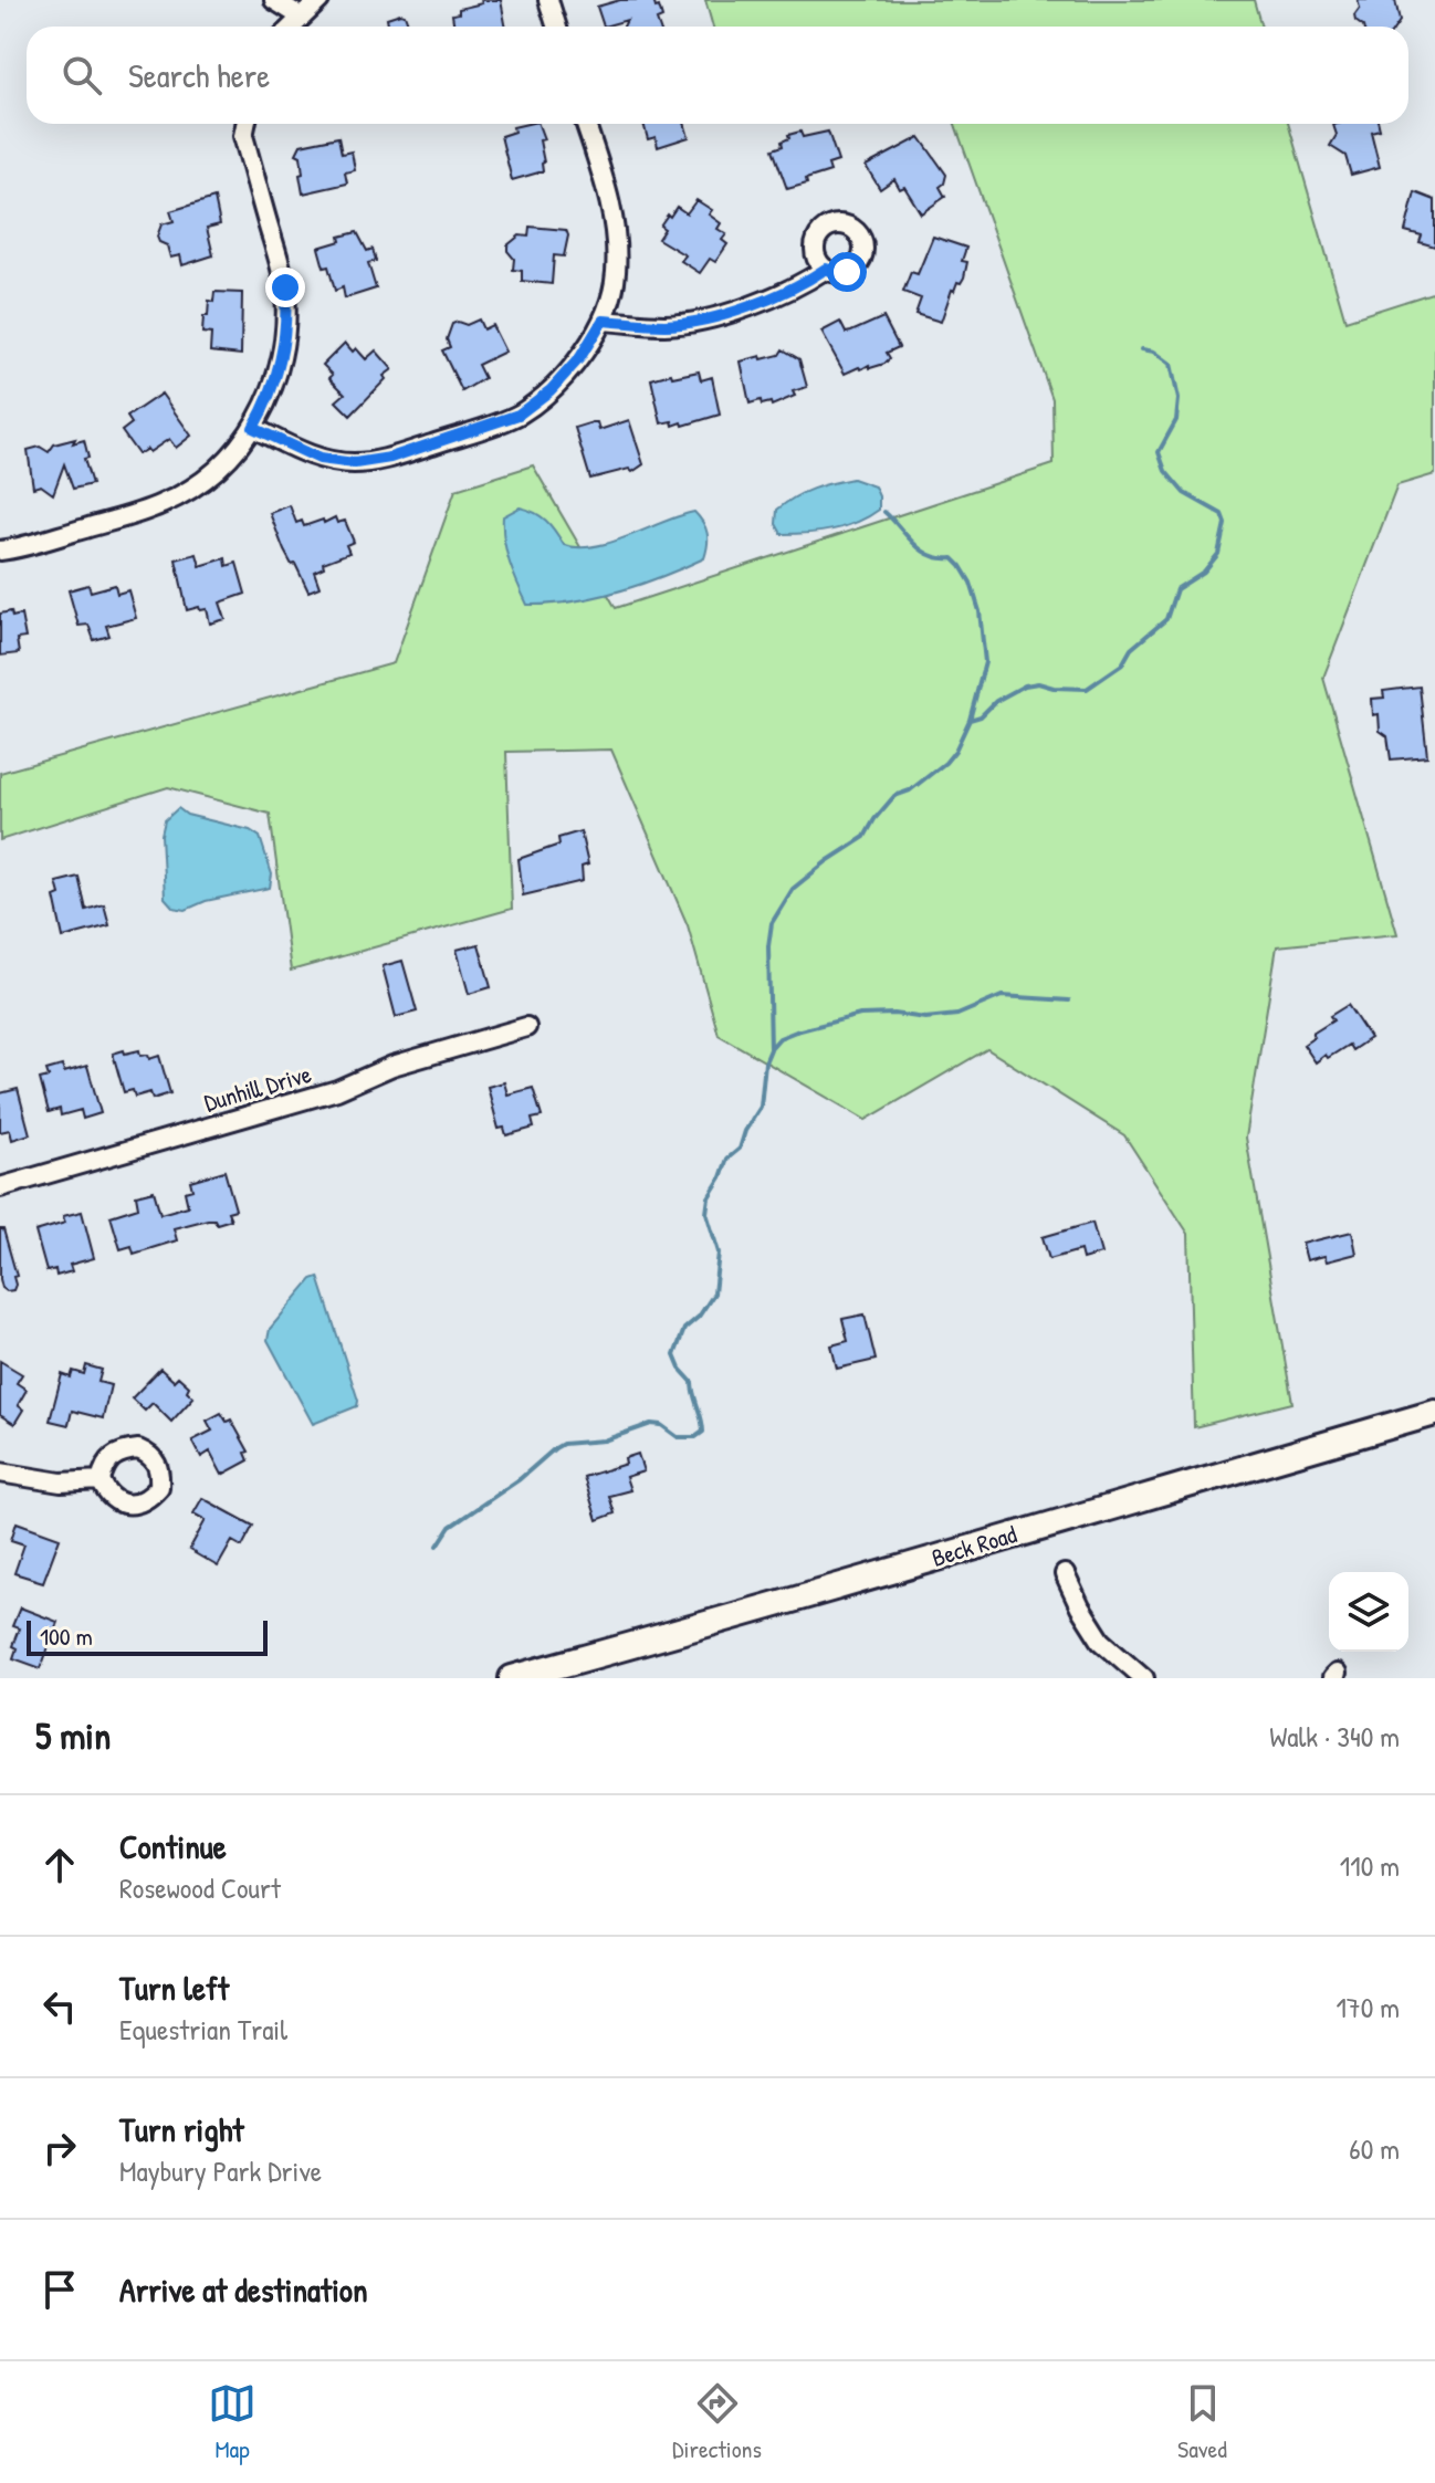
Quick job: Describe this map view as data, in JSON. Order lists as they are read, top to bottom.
{
  "streets": {
    "main road": ["Beck Road"],
    "street": ["Dunhill Drive"]
  },
  "scale_bar": "100 m",
  "page": {
    "search": "Search here",
    "scale": "100 m",
    "heading": ["5 min", "Walk · 340 m"],
    "list": [
      ["Continue", "Rosewood Court", "110 m"],
      ["Turn left", "Equestrian Trail", "170 m"],
      ["Turn right", "Maybury Park Drive", "60 m"],
      "Arrive at destination"
    ],
    "nav": ["Map", "Directions", "Saved"]
  }
}
